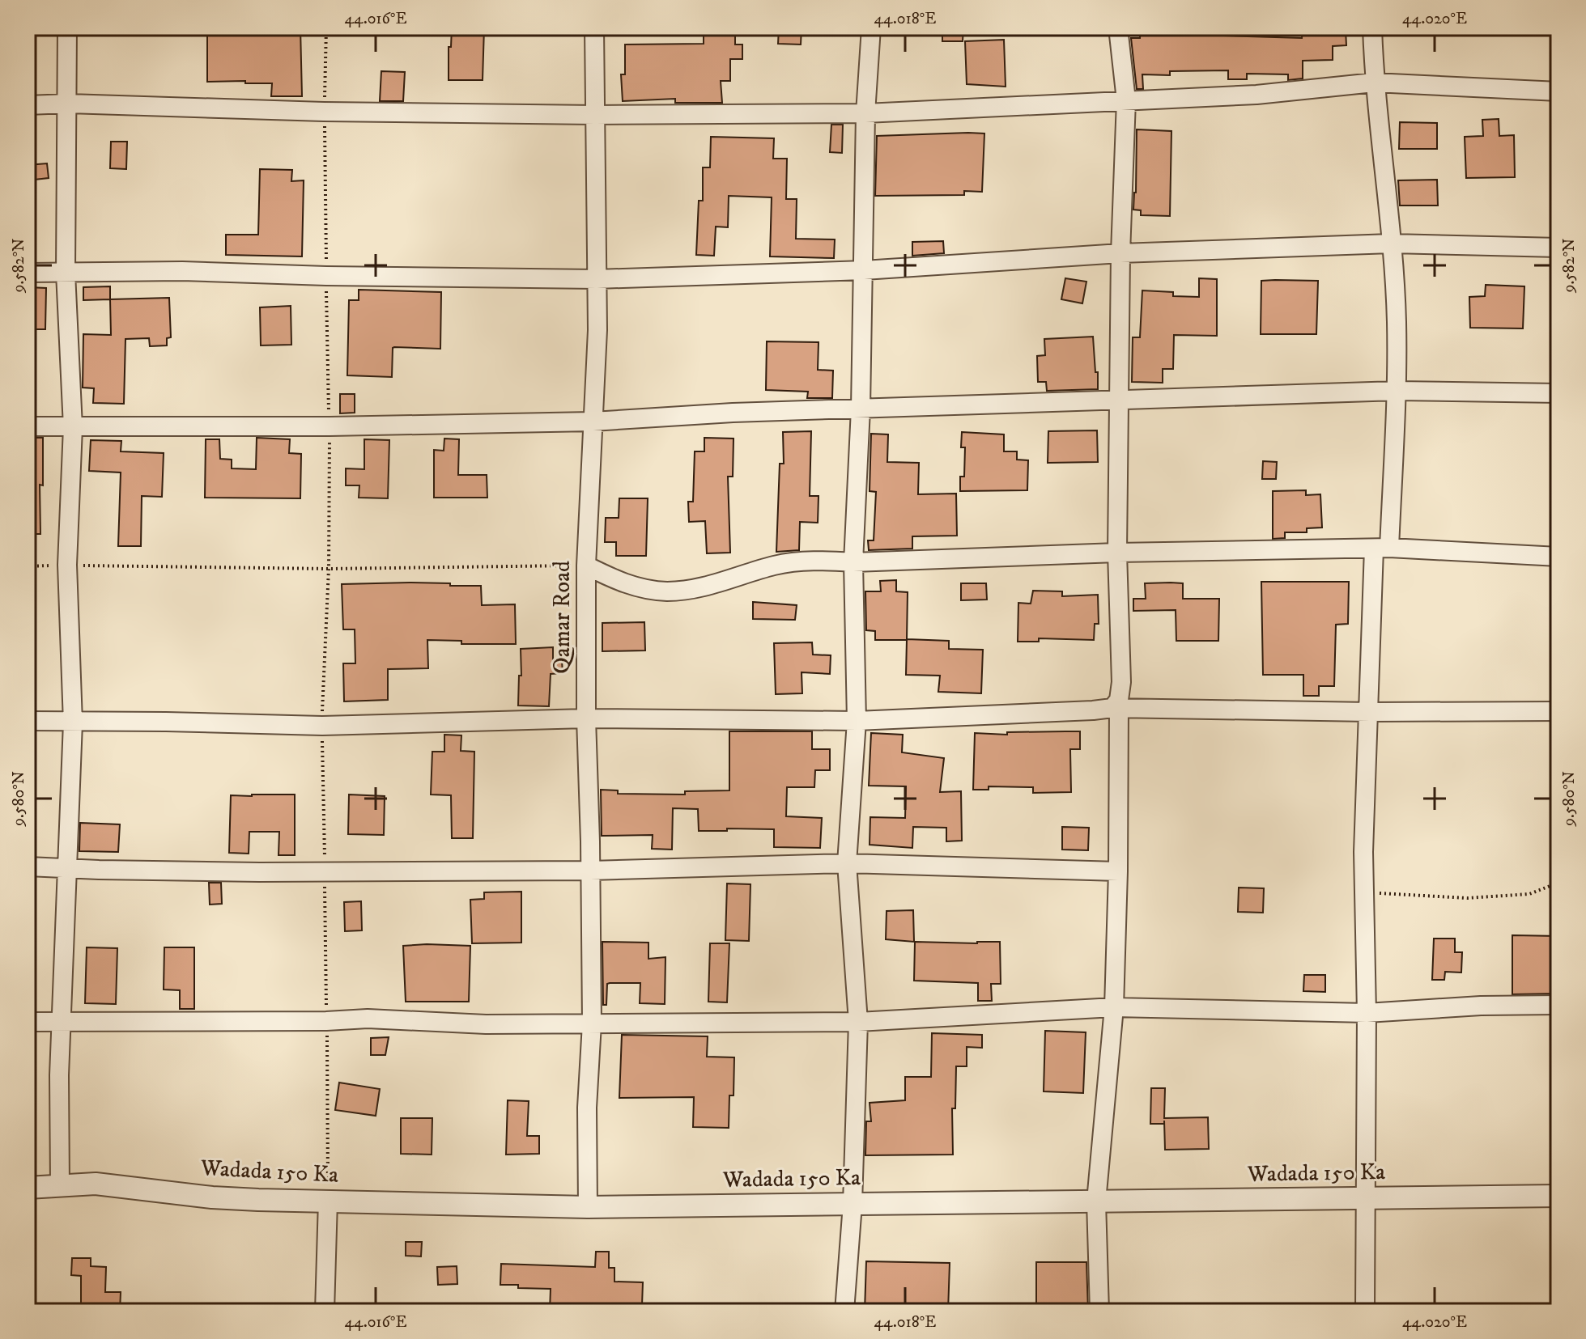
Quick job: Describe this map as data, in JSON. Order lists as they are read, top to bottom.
{
  "streets": {
    "street": ["Qamar Road", "Wadada 150 Ka"]
  },
  "crossings": [
    ["Qamar Road", "Wadada 150 Ka"]
  ],
  "coordinates": [
    "44.016°E",
    "44.018°E",
    "44.020°E",
    "9.582°N",
    "9.580°N"
  ]
}
